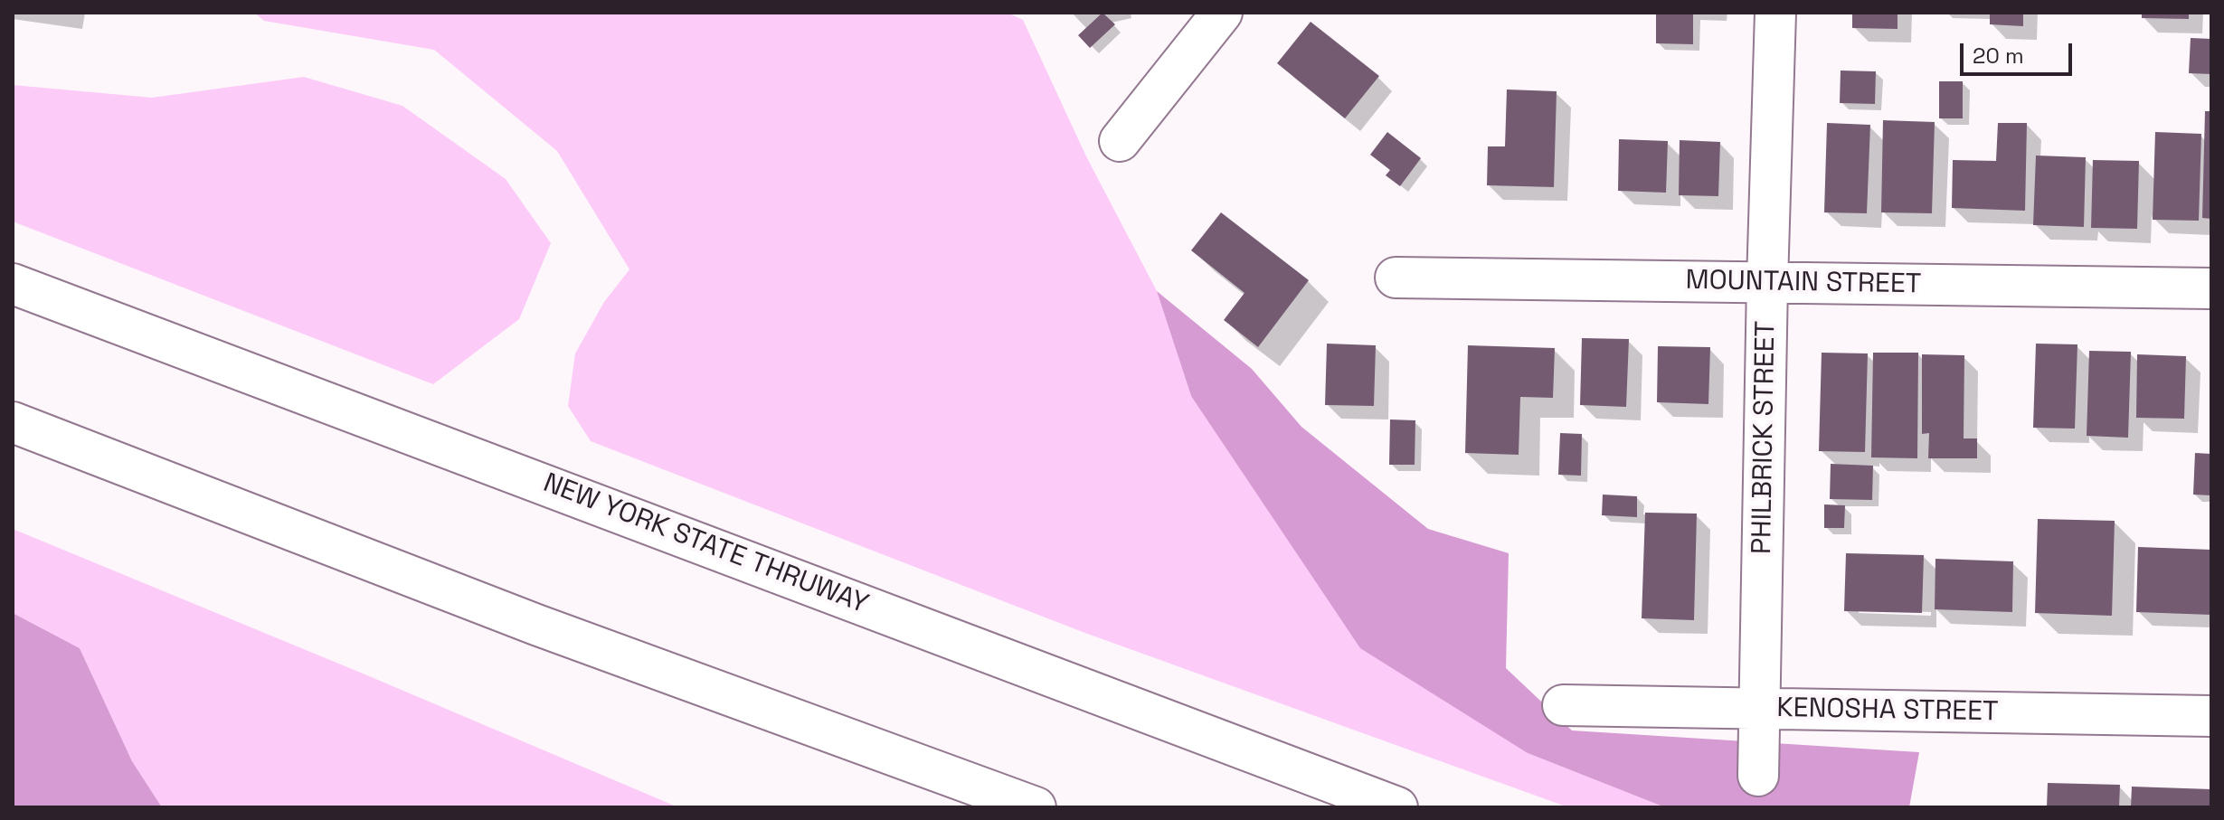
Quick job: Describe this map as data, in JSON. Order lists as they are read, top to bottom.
{
  "streets": {
    "main road": [
      "MOUNTAIN STREET",
      "PHILBRICK STREET",
      "NEW YORK STATE THRUWAY",
      "KENOSHA STREET"
    ]
  },
  "crossings": [
    ["MOUNTAIN STREET", "PHILBRICK STREET"],
    ["PHILBRICK STREET", "KENOSHA STREET"]
  ],
  "scale_bar": "20 m"
}
